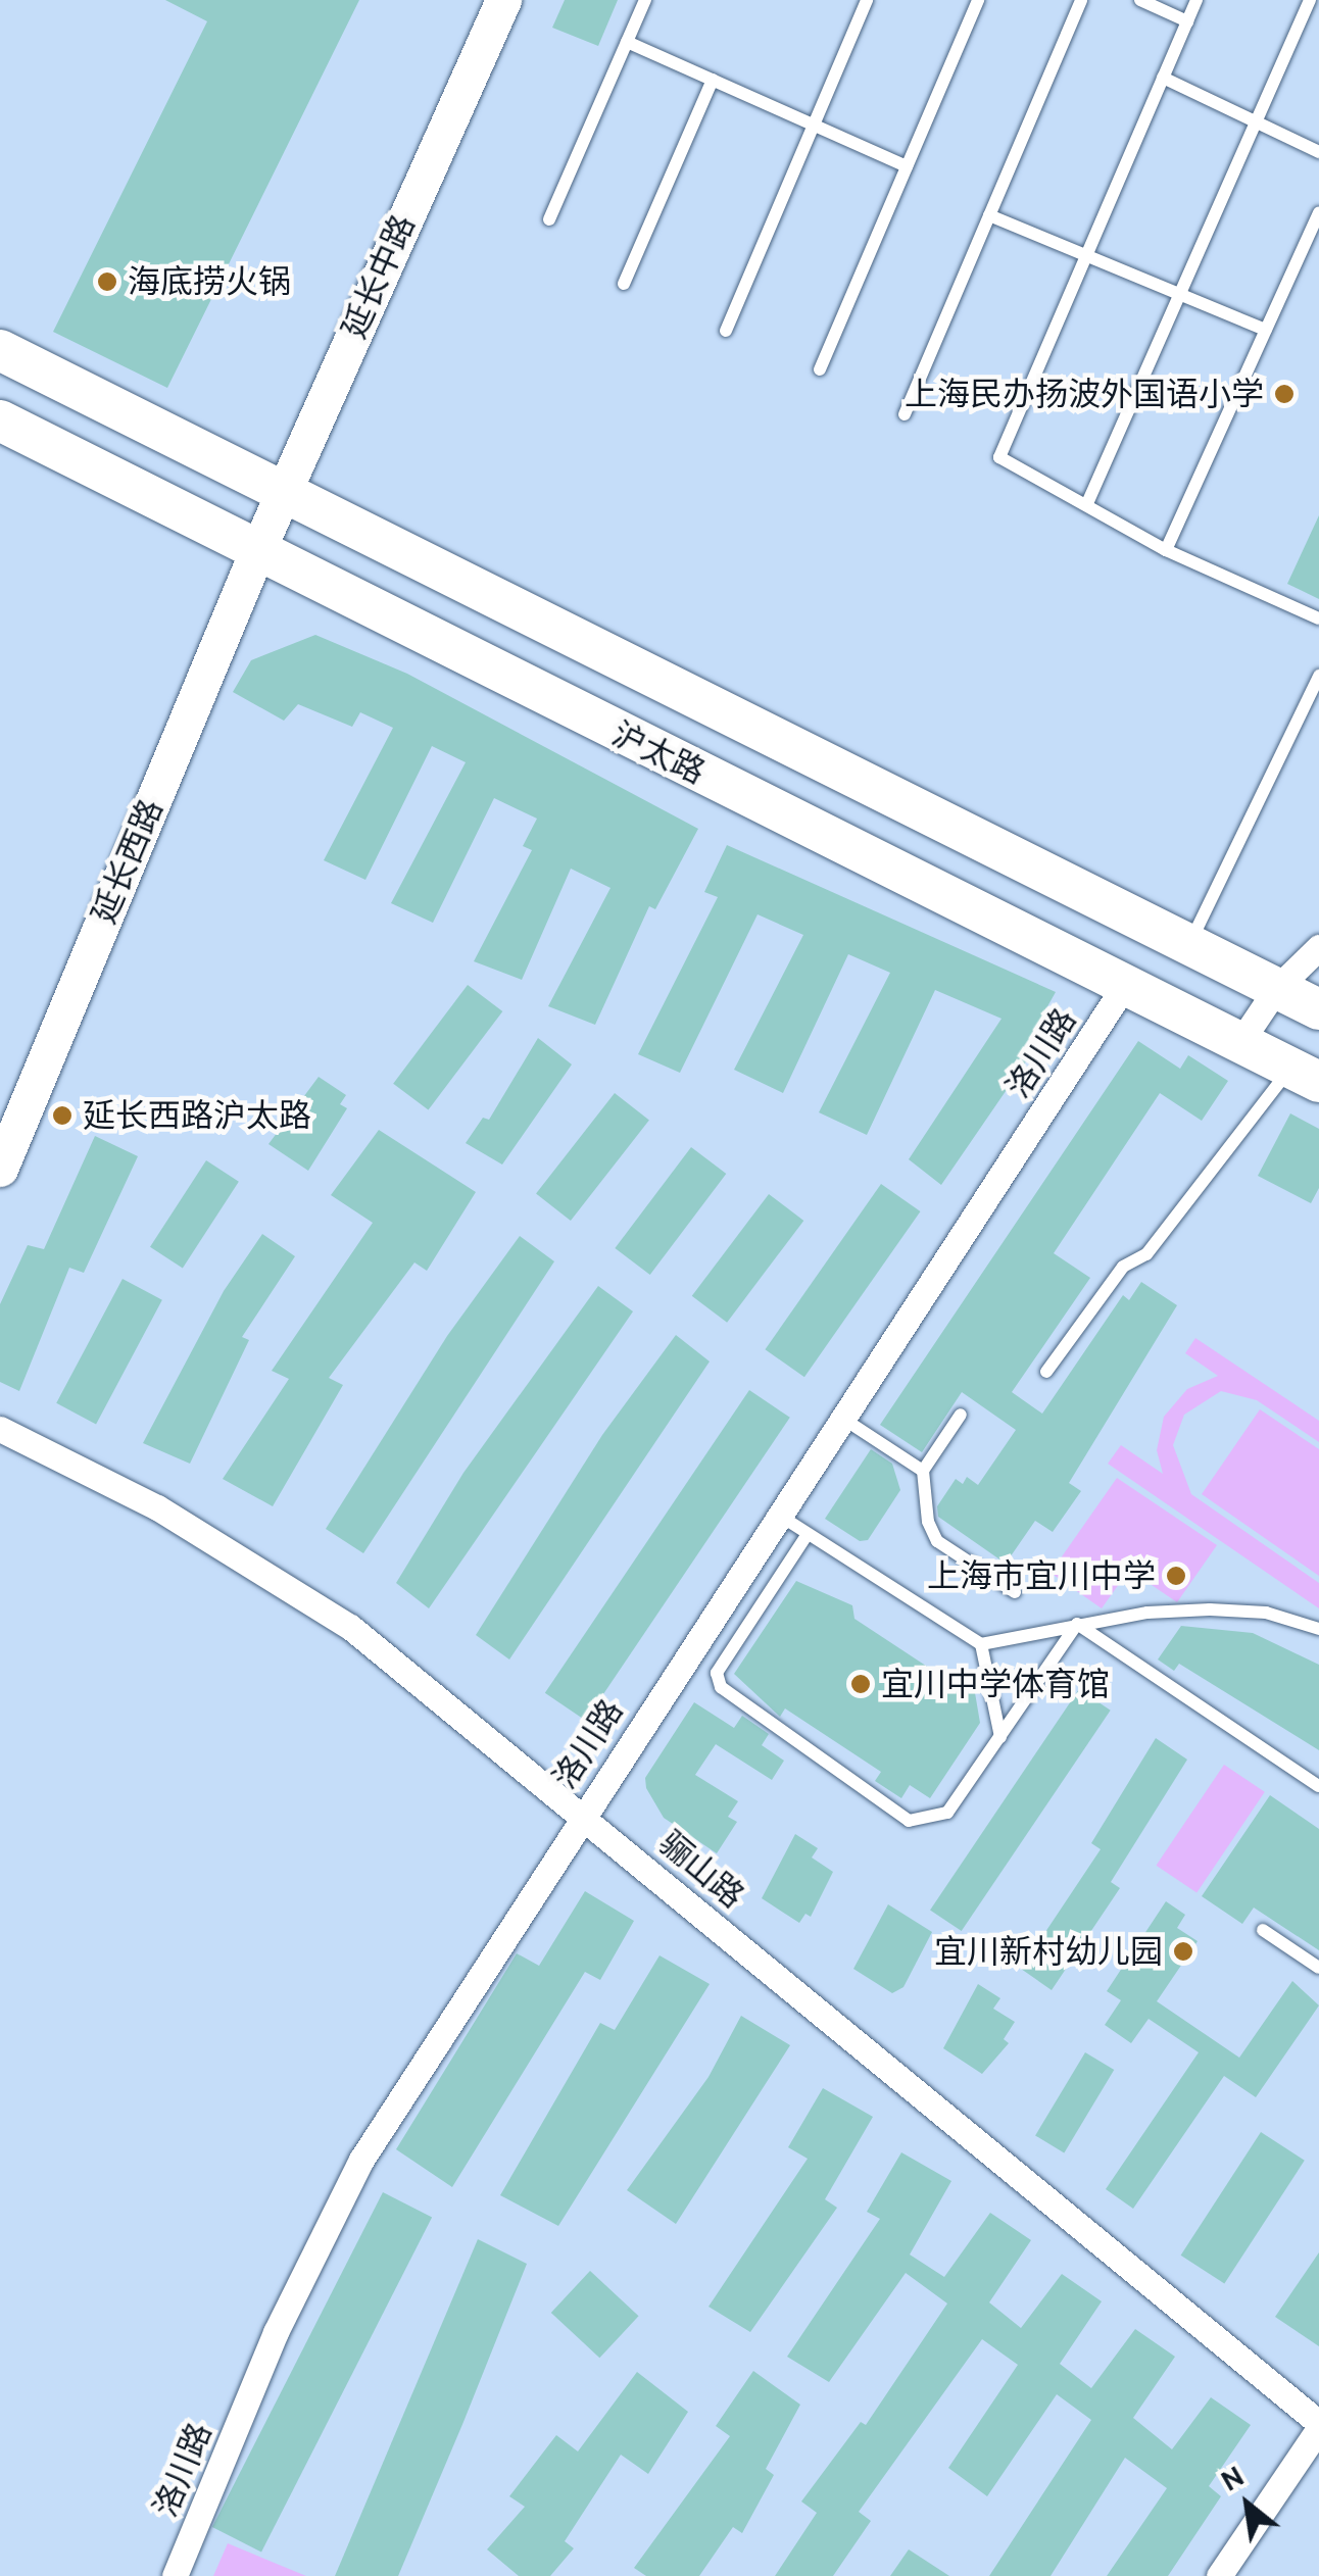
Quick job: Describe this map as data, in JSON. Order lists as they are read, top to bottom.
{
  "streets": {
    "main road": ["沪太路"],
    "street": [
      "延长中路",
      "延长西路",
      "洛川路",
      "骊山路"
    ]
  },
  "crossings": [
    ["延长中路", "沪太路"],
    ["延长中路", "延长西路"],
    ["沪太路", "延长西路"],
    ["沪太路", "洛川路"],
    ["洛川路", "骊山路"]
  ],
  "places": [
    "海底捞火锅",
    "上海民办扬波外国语小学",
    "延长西路沪太路",
    "上海市宜川中学",
    "宜川中学体育馆",
    "宜川新村幼儿园"
  ],
  "north": "top left"
}
